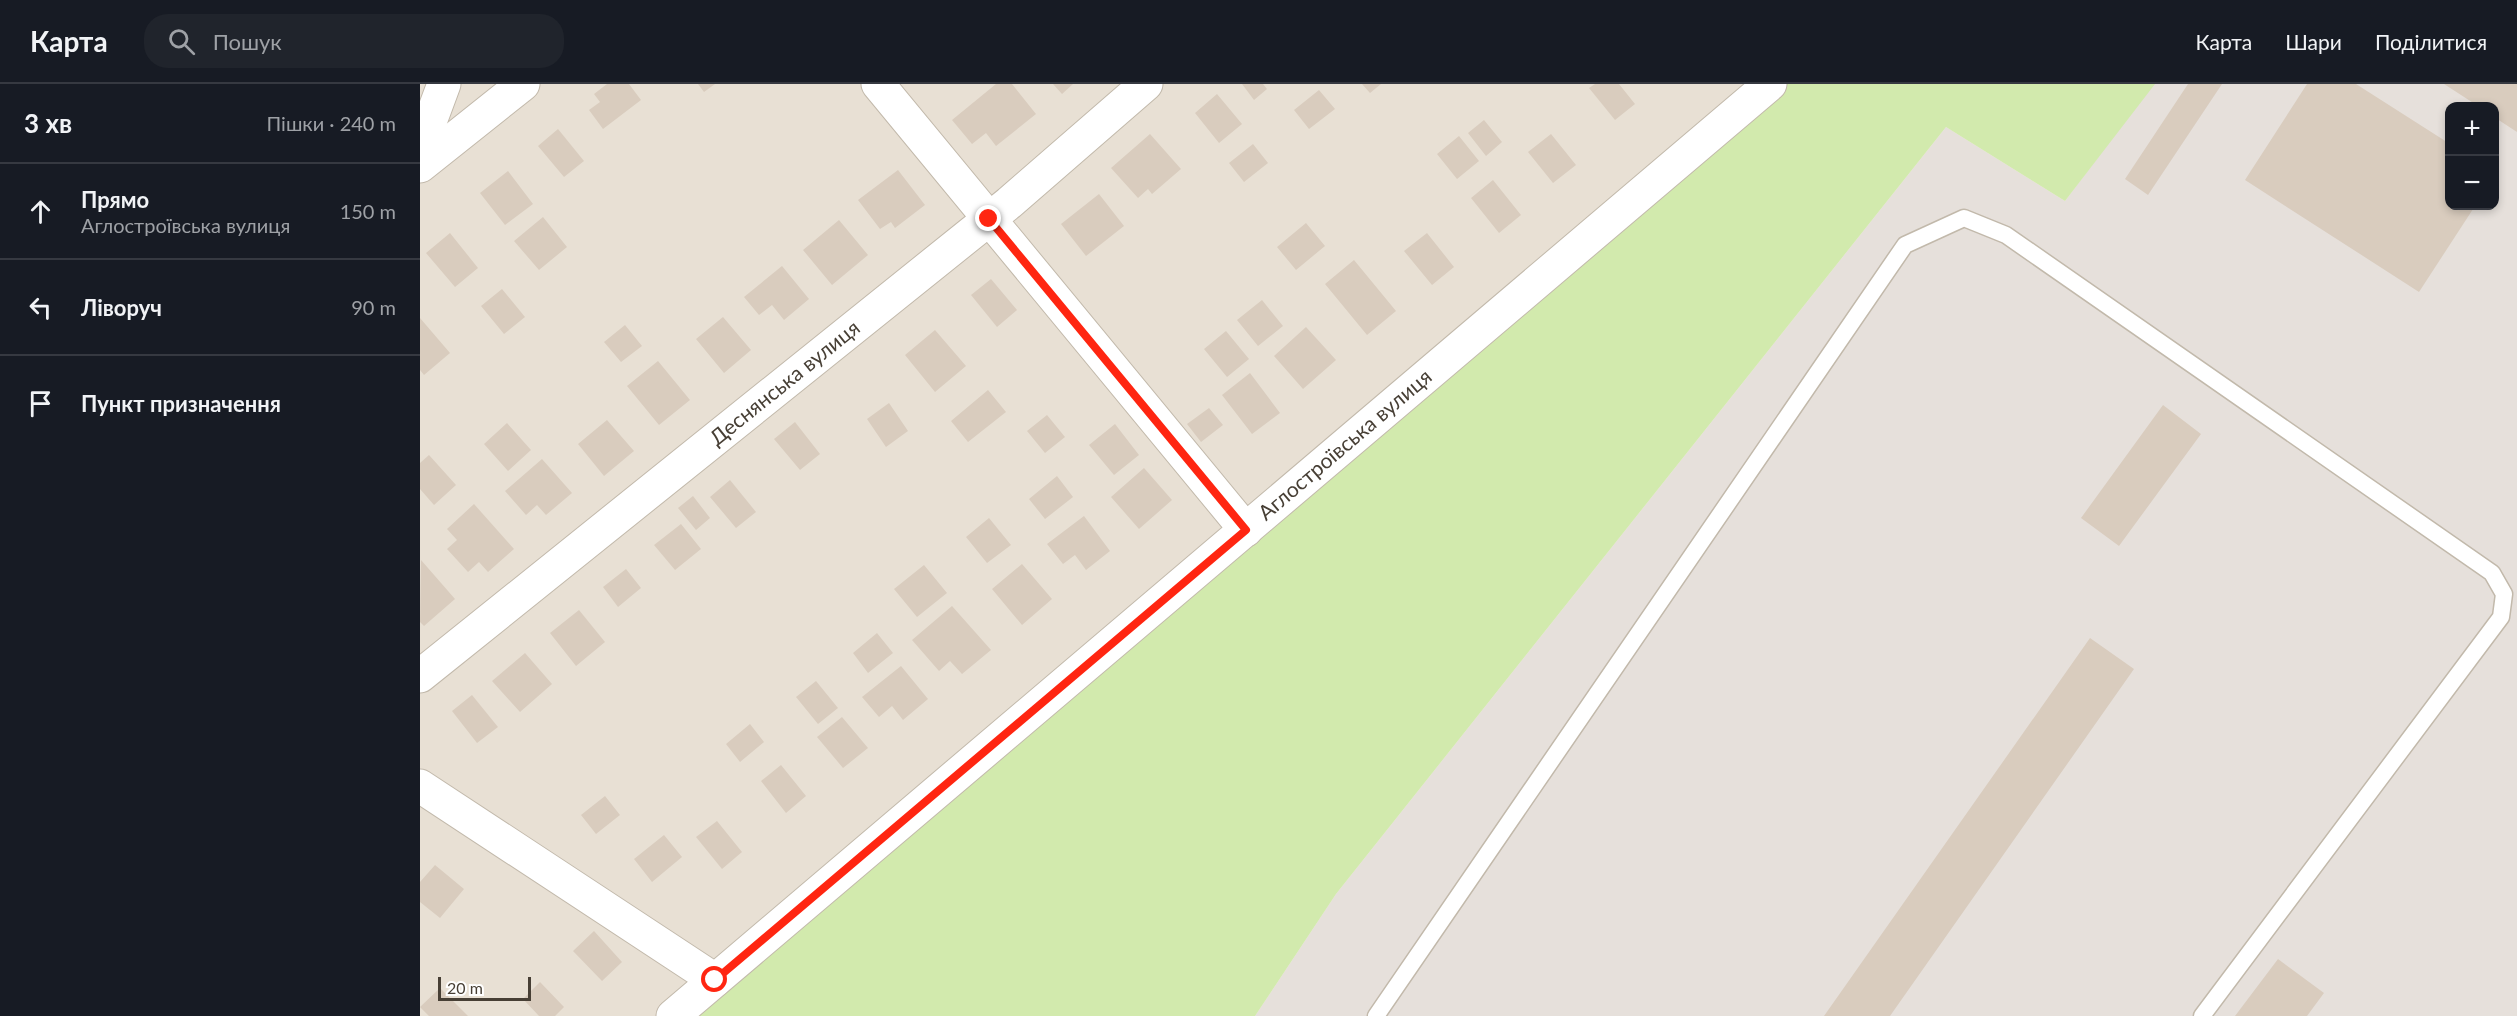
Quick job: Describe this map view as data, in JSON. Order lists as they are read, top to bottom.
{
  "streets": {
    "street": ["Деснянська вулиця", "Аглостроївська вулиця"]
  },
  "scale_bar": "20 m",
  "page": {
    "header": "Карта",
    "search": "Пошук",
    "nav": ["Карта", "Шари", "Поділитися"],
    "heading": ["3 хв", "Пішки · 240 m"],
    "map_buttons": ["+", "−"],
    "list": [
      ["Прямо", "Аглостроївська вулиця", "150 m"],
      ["Ліворуч", "90 m"],
      "Пункт призначення"
    ],
    "scale": "20 m"
  }
}
